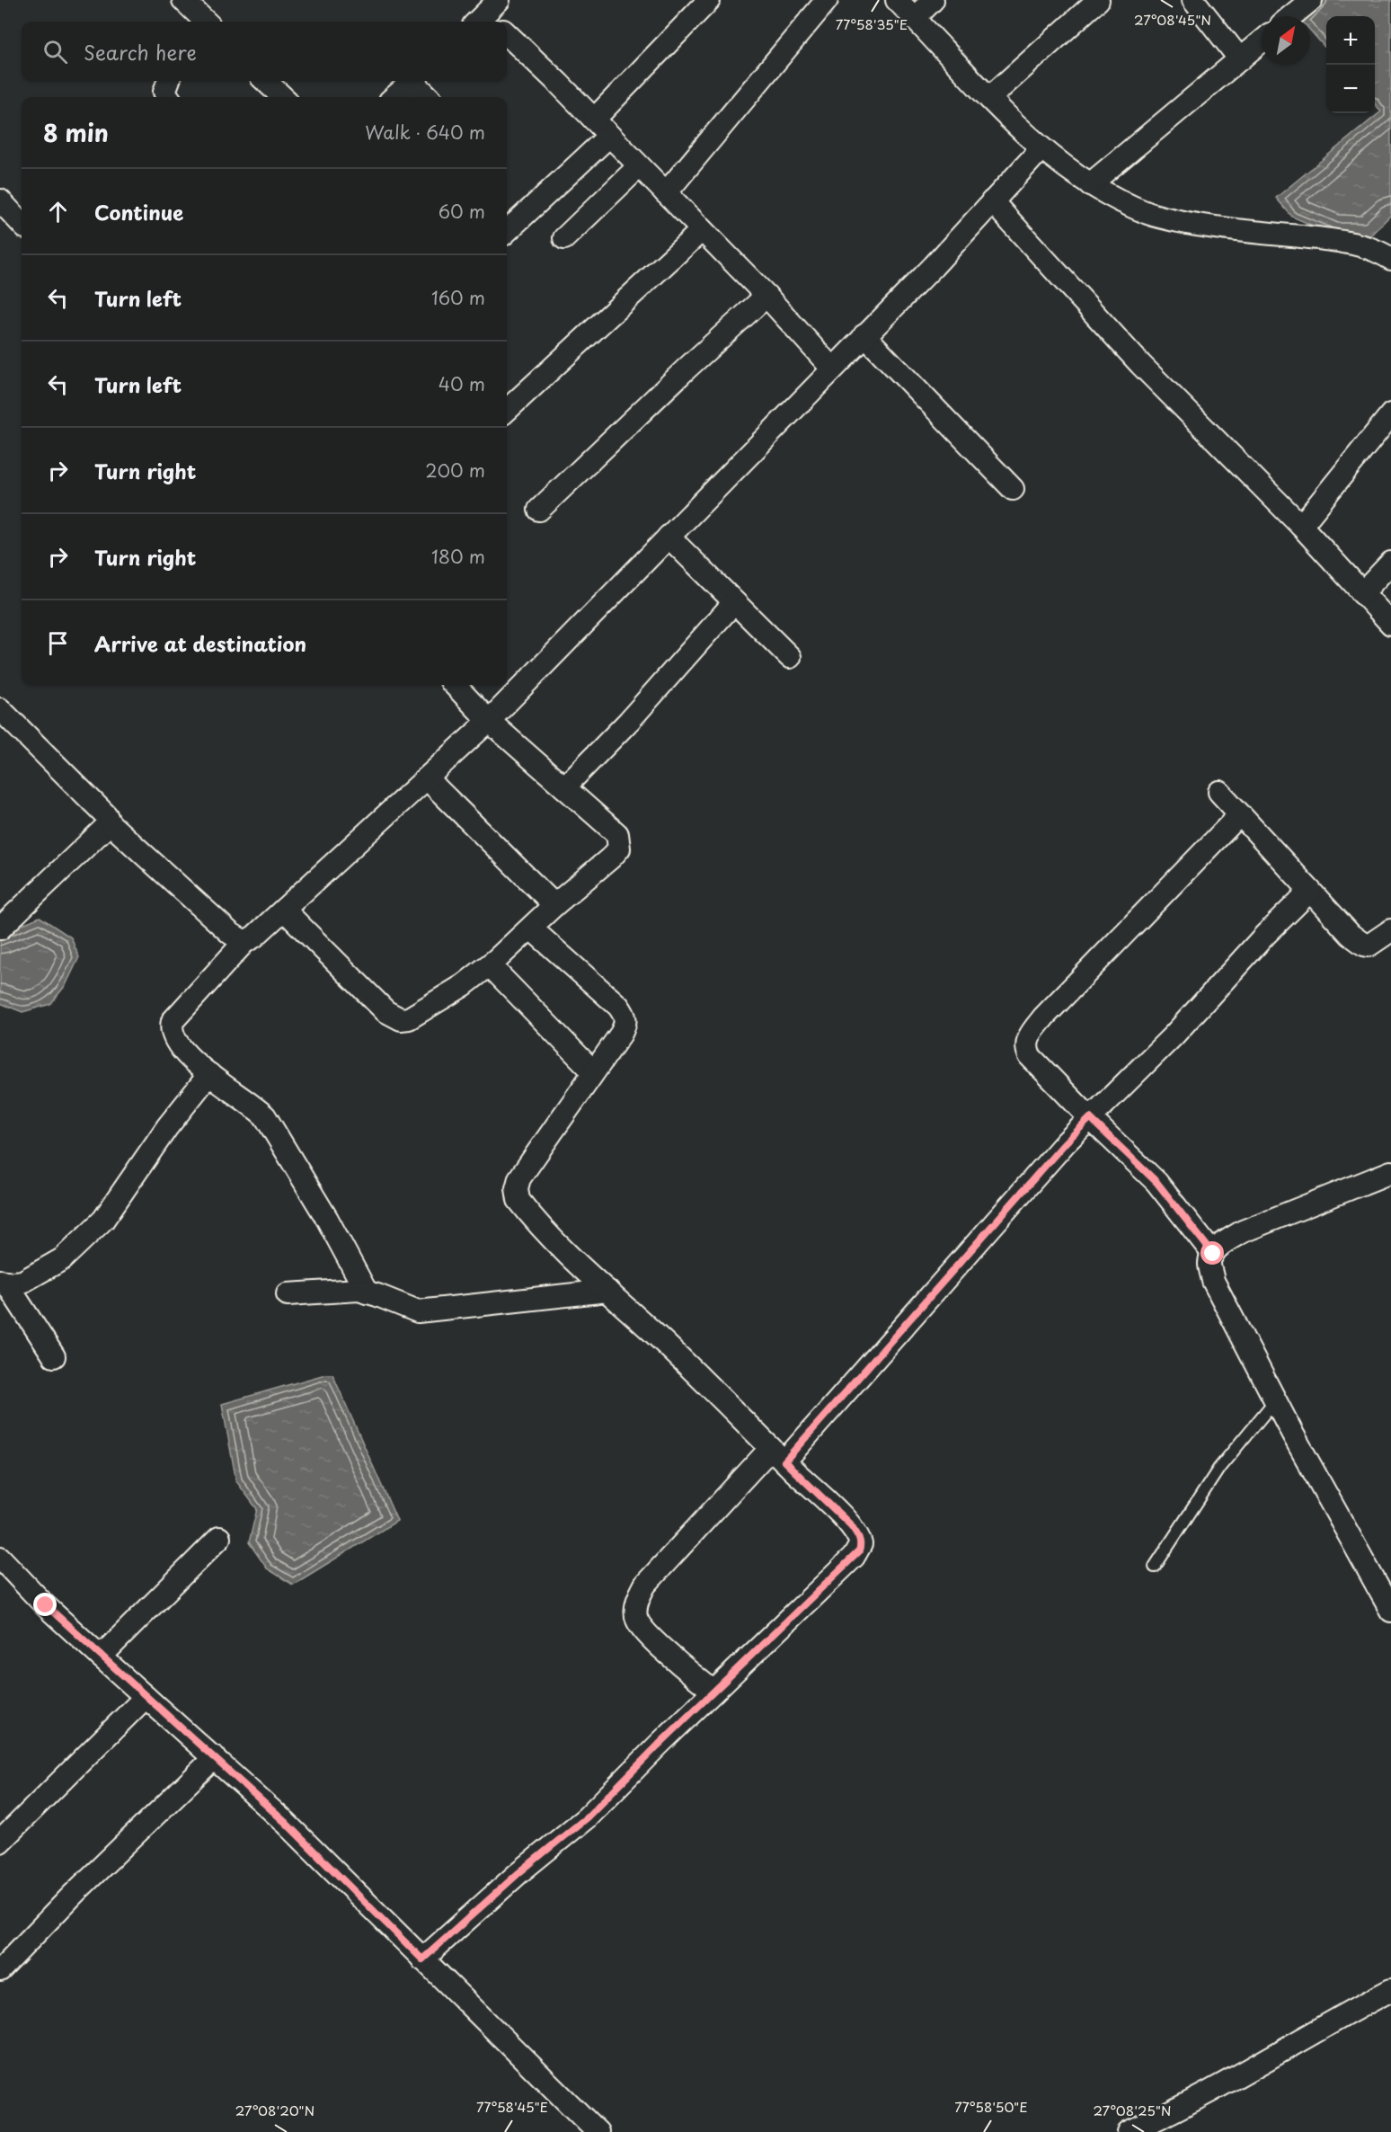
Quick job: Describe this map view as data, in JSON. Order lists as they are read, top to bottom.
{
  "north": "top right",
  "page": {
    "map_buttons": ["+", "−"],
    "search": "Search here",
    "heading": ["8 min", "Walk · 640 m"],
    "list": [
      ["Continue", "60 m"],
      ["Turn left", "160 m"],
      ["Turn left", "40 m"],
      ["Turn right", "200 m"],
      ["Turn right", "180 m"],
      "Arrive at destination"
    ]
  },
  "coordinates": [
    "27°08'45\"N",
    "77°58'35\"E",
    "77°58'45\"E",
    "77°58'50\"E",
    "27°08'20\"N",
    "27°08'25\"N"
  ]
}
